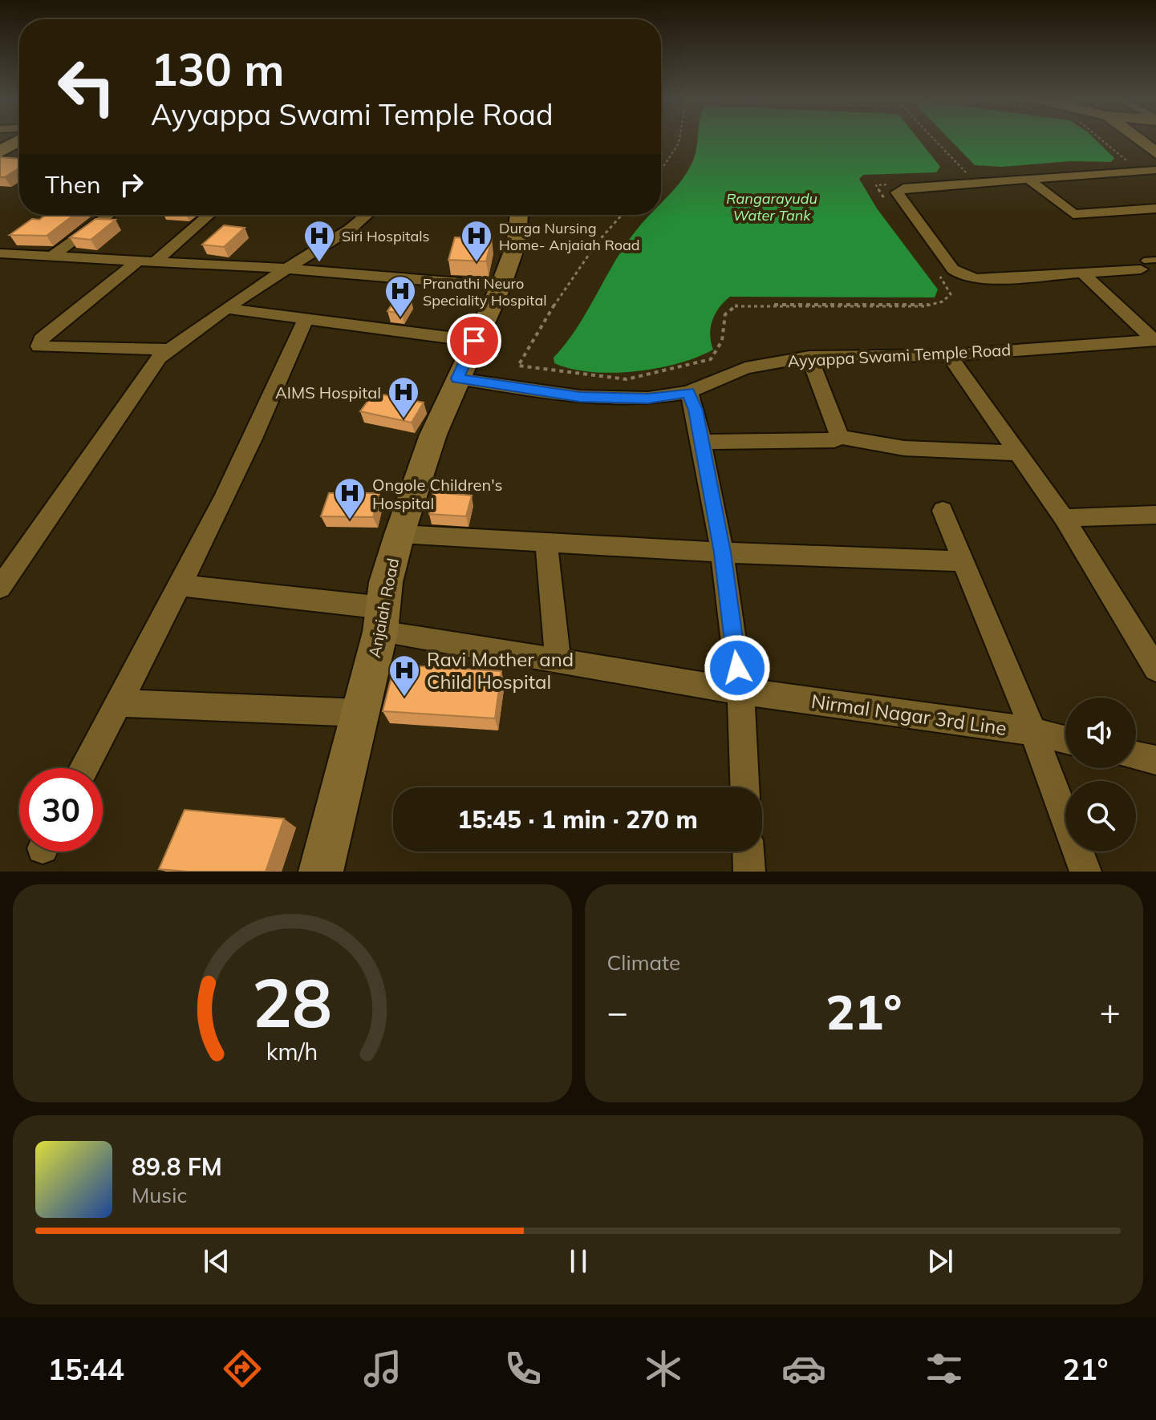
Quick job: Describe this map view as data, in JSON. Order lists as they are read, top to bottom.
{
  "streets": {
    "street": ["Ayyappa Swami Temple Road", "Anjaiah Road", "Nirmal Nagar 3rd Line"]
  },
  "crossings": [
    ["Ayyappa Swami Temple Road", "Anjaiah Road"],
    ["Anjaiah Road", "Nirmal Nagar 3rd Line"]
  ],
  "water": ["Rangarayudu Water Tank"],
  "places": {
    "hospital": [
      "Siri Hospitals",
      "Durga Nursing Home- Anjaiah Road",
      "Pranathi Neuro Speciality Hospital",
      "AIMS Hospital",
      "Ongole Children's Hospital",
      "Ravi Mother and Child Hospital"
    ]
  },
  "page": {
    "turn": ["130 m", "Ayyappa Swami Temple Road"],
    "then": "Then",
    "limit": "30",
    "trip": "15:45 · 1 min · 270 m",
    "tile": "Climate",
    "heat": ["−", "21°", "+"],
    "song": ["89.8 FM", "Music"],
    "tabs": ["15:44", "21°"],
    "gauge": ["28", "km/h"]
  }
}
